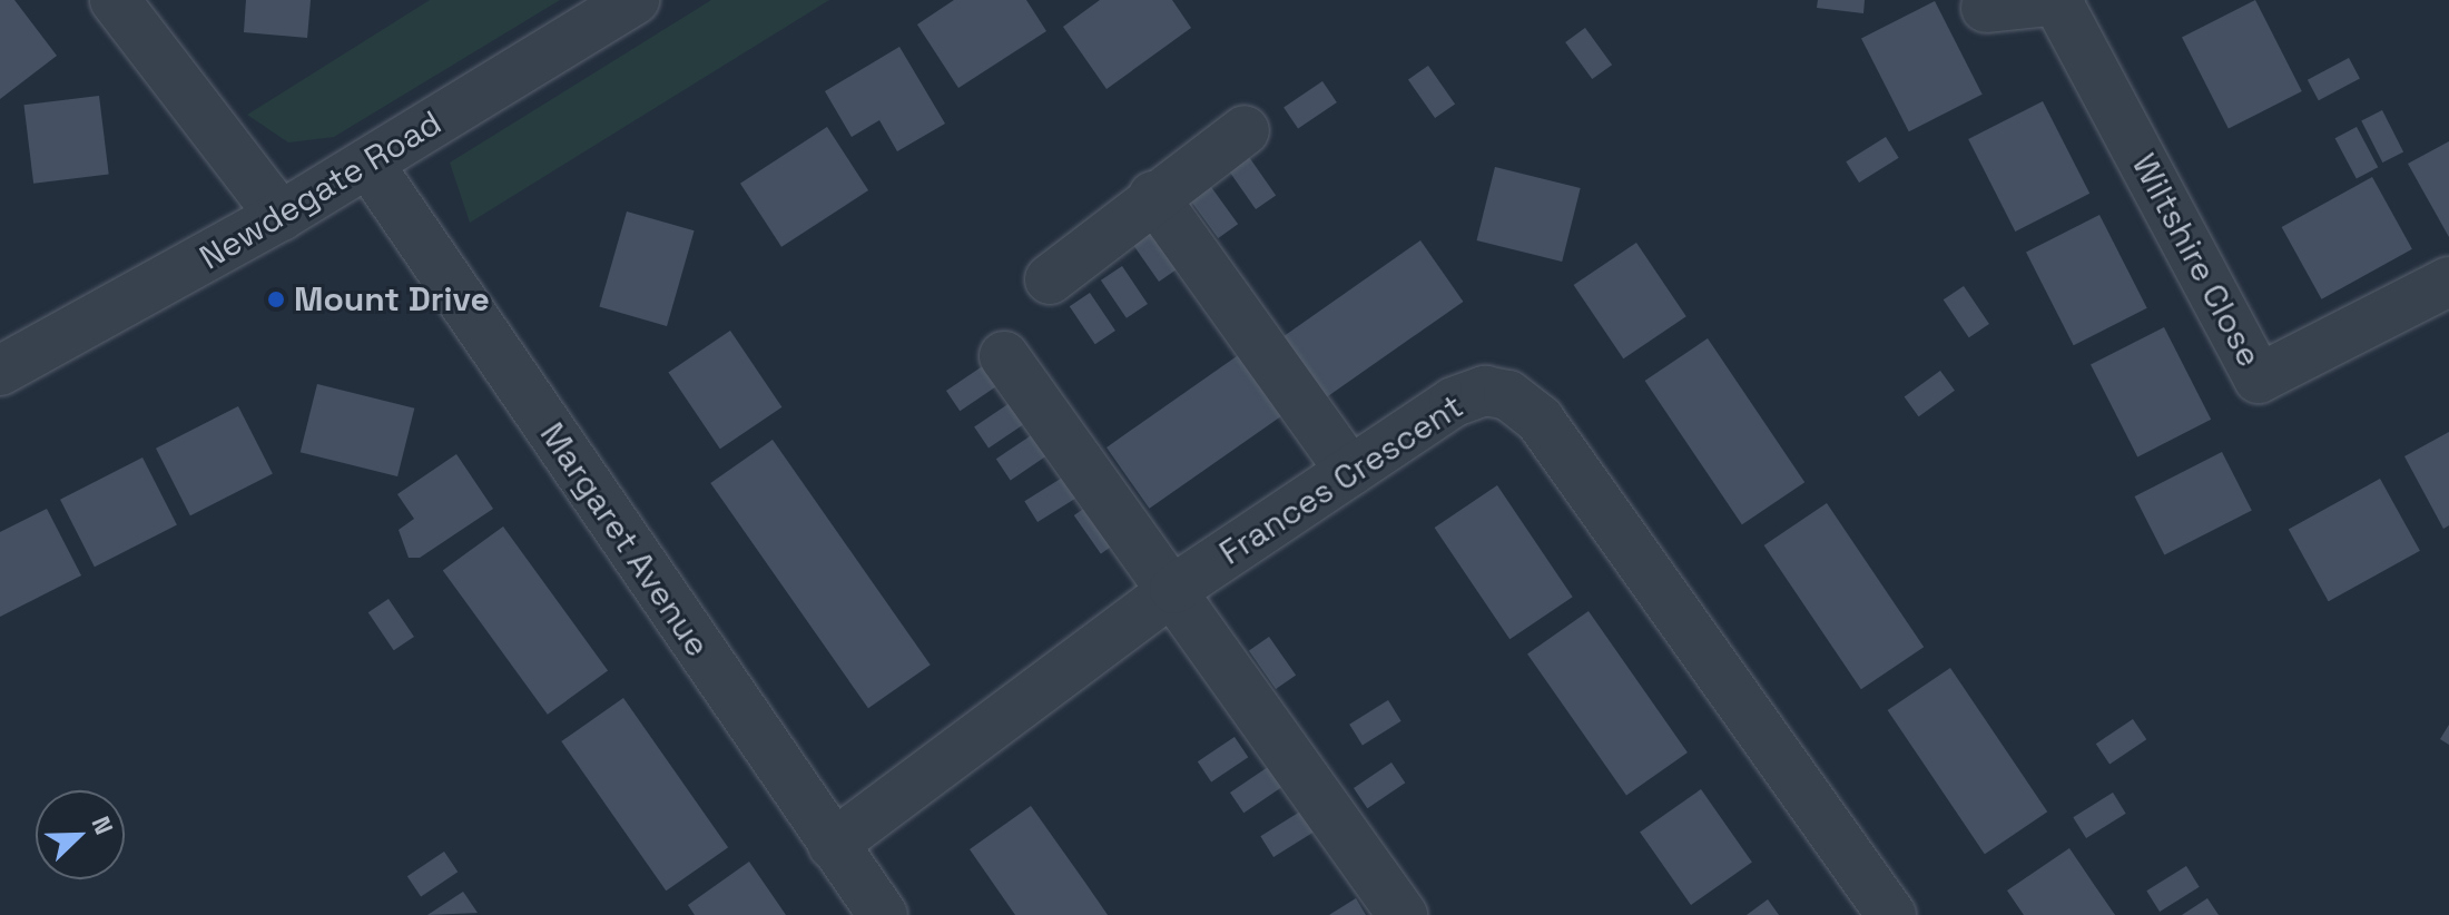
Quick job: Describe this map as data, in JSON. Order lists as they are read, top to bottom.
{
  "streets": {
    "street": [
      "Newdegate Road",
      "Wiltshire Close",
      "Frances Crescent",
      "Margaret Avenue"
    ]
  },
  "crossings": [
    ["Newdegate Road", "Margaret Avenue"],
    ["Frances Crescent", "Margaret Avenue"]
  ],
  "places": ["Mount Drive"],
  "north": "top right"
}
